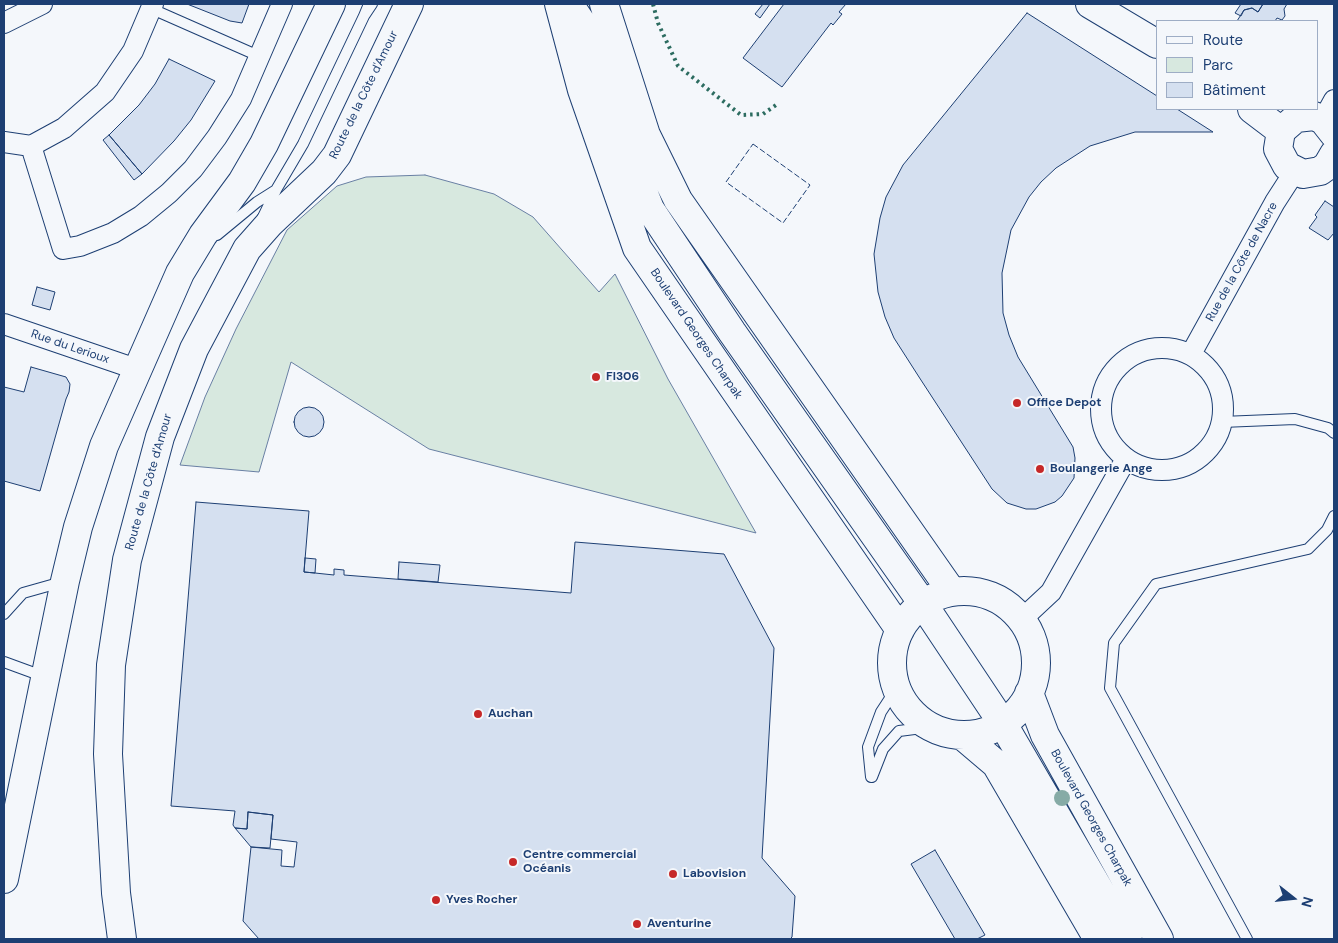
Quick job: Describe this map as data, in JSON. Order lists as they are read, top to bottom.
{
  "streets": {
    "main road": ["Route de la Côte d'Amour", "Boulevard Georges Charpak"],
    "street": ["Rue de la Côte de Nacre", "Rue du Lerioux"]
  },
  "places": [
    "Fl306",
    "Office Depot",
    "Boulangerie Ange",
    "Auchan",
    "Centre commercial Océanis",
    "Labovision",
    "Yves Rocher",
    "Aventurine"
  ],
  "legend": ["Route", "Parc", "Bâtiment"],
  "north": "right"
}
